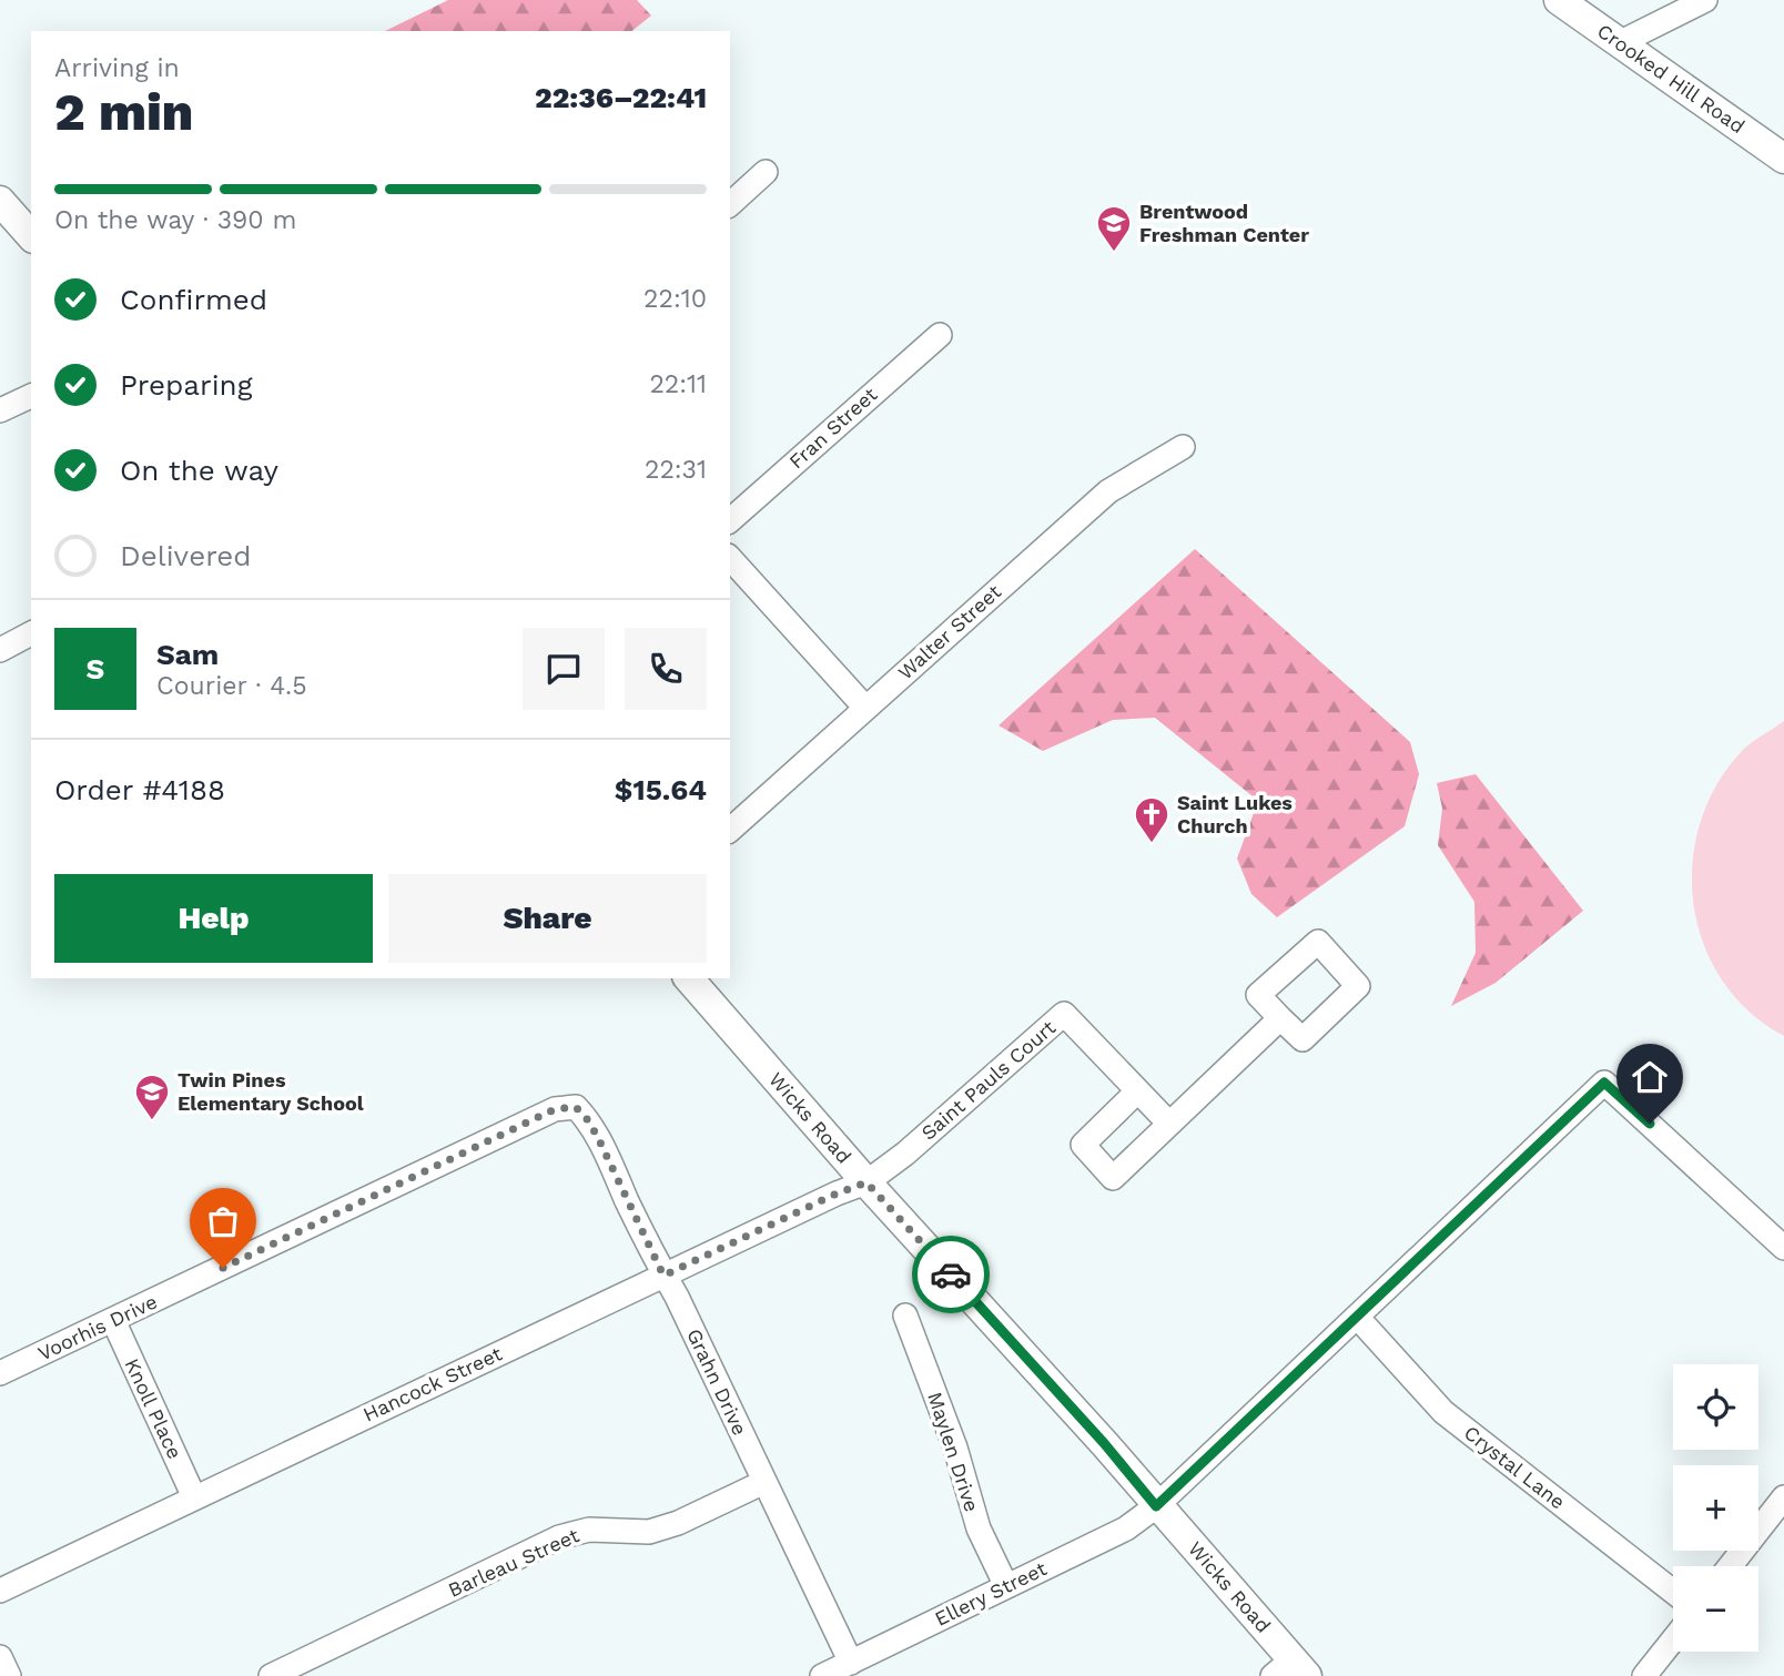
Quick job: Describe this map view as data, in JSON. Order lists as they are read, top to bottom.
{
  "streets": {
    "main road": ["Crooked Hill Road", "Wicks Road"],
    "street": [
      "Fran Street",
      "Walter Street",
      "Saint Pauls Court",
      "Voorhis Drive",
      "Grahn Drive",
      "Hancock Street",
      "Knoll Place",
      "Maylen Drive",
      "Crystal Lane",
      "Barleau Street",
      "Ellery Street"
    ]
  },
  "crossings": [
    ["Saint Pauls Court", "Wicks Road"],
    ["Saint Pauls Court", "Hancock Street"],
    ["Wicks Road", "Hancock Street"],
    ["Wicks Road", "Ellery Street"],
    ["Voorhis Drive", "Grahn Drive"],
    ["Voorhis Drive", "Knoll Place"],
    ["Grahn Drive", "Hancock Street"],
    ["Grahn Drive", "Barleau Street"],
    ["Grahn Drive", "Ellery Street"],
    ["Hancock Street", "Knoll Place"],
    ["Maylen Drive", "Ellery Street"],
    ["Crystal Lane", "Ellery Street"]
  ],
  "places": {
    "school or university": ["Brentwood Freshman Center", "Twin Pines Elementary School"],
    "church": ["Saint Lukes Church"]
  },
  "page": {
    "heading": ["2 min", "Arriving in", "22:36–22:41"],
    "panel": [
      "Sam",
      "Courier · 4.5",
      "Order #4188",
      "$15.64"
    ],
    "bar": "On the way · 390 m",
    "list": [
      ["Confirmed", "22:10"],
      ["Preparing", "22:11"],
      ["On the way", "22:31"],
      "Delivered"
    ],
    "round": "S",
    "buttons": ["Help", "Share"],
    "map_buttons": ["+", "−"]
  }
}
